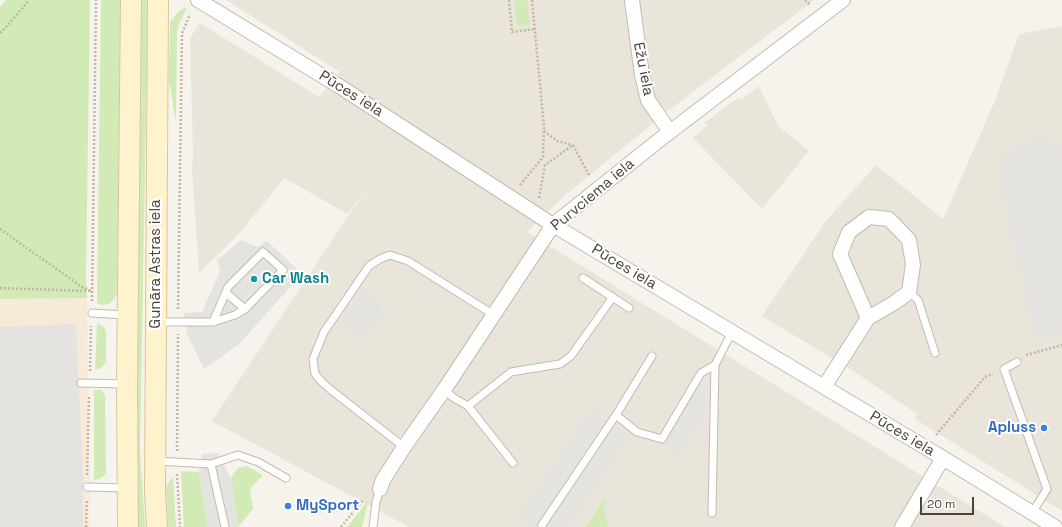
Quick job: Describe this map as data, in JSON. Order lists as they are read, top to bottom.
{
  "streets": {
    "main road": ["Gunāra Astras iela"],
    "street": ["Ežu iela", "Pūces iela", "Purvciema iela"]
  },
  "crossings": [
    ["Ežu iela", "Purvciema iela"],
    ["Pūces iela", "Purvciema iela"]
  ],
  "places": ["Car Wash", "Apluss", "MySport"],
  "scale_bar": "20 m"
}
